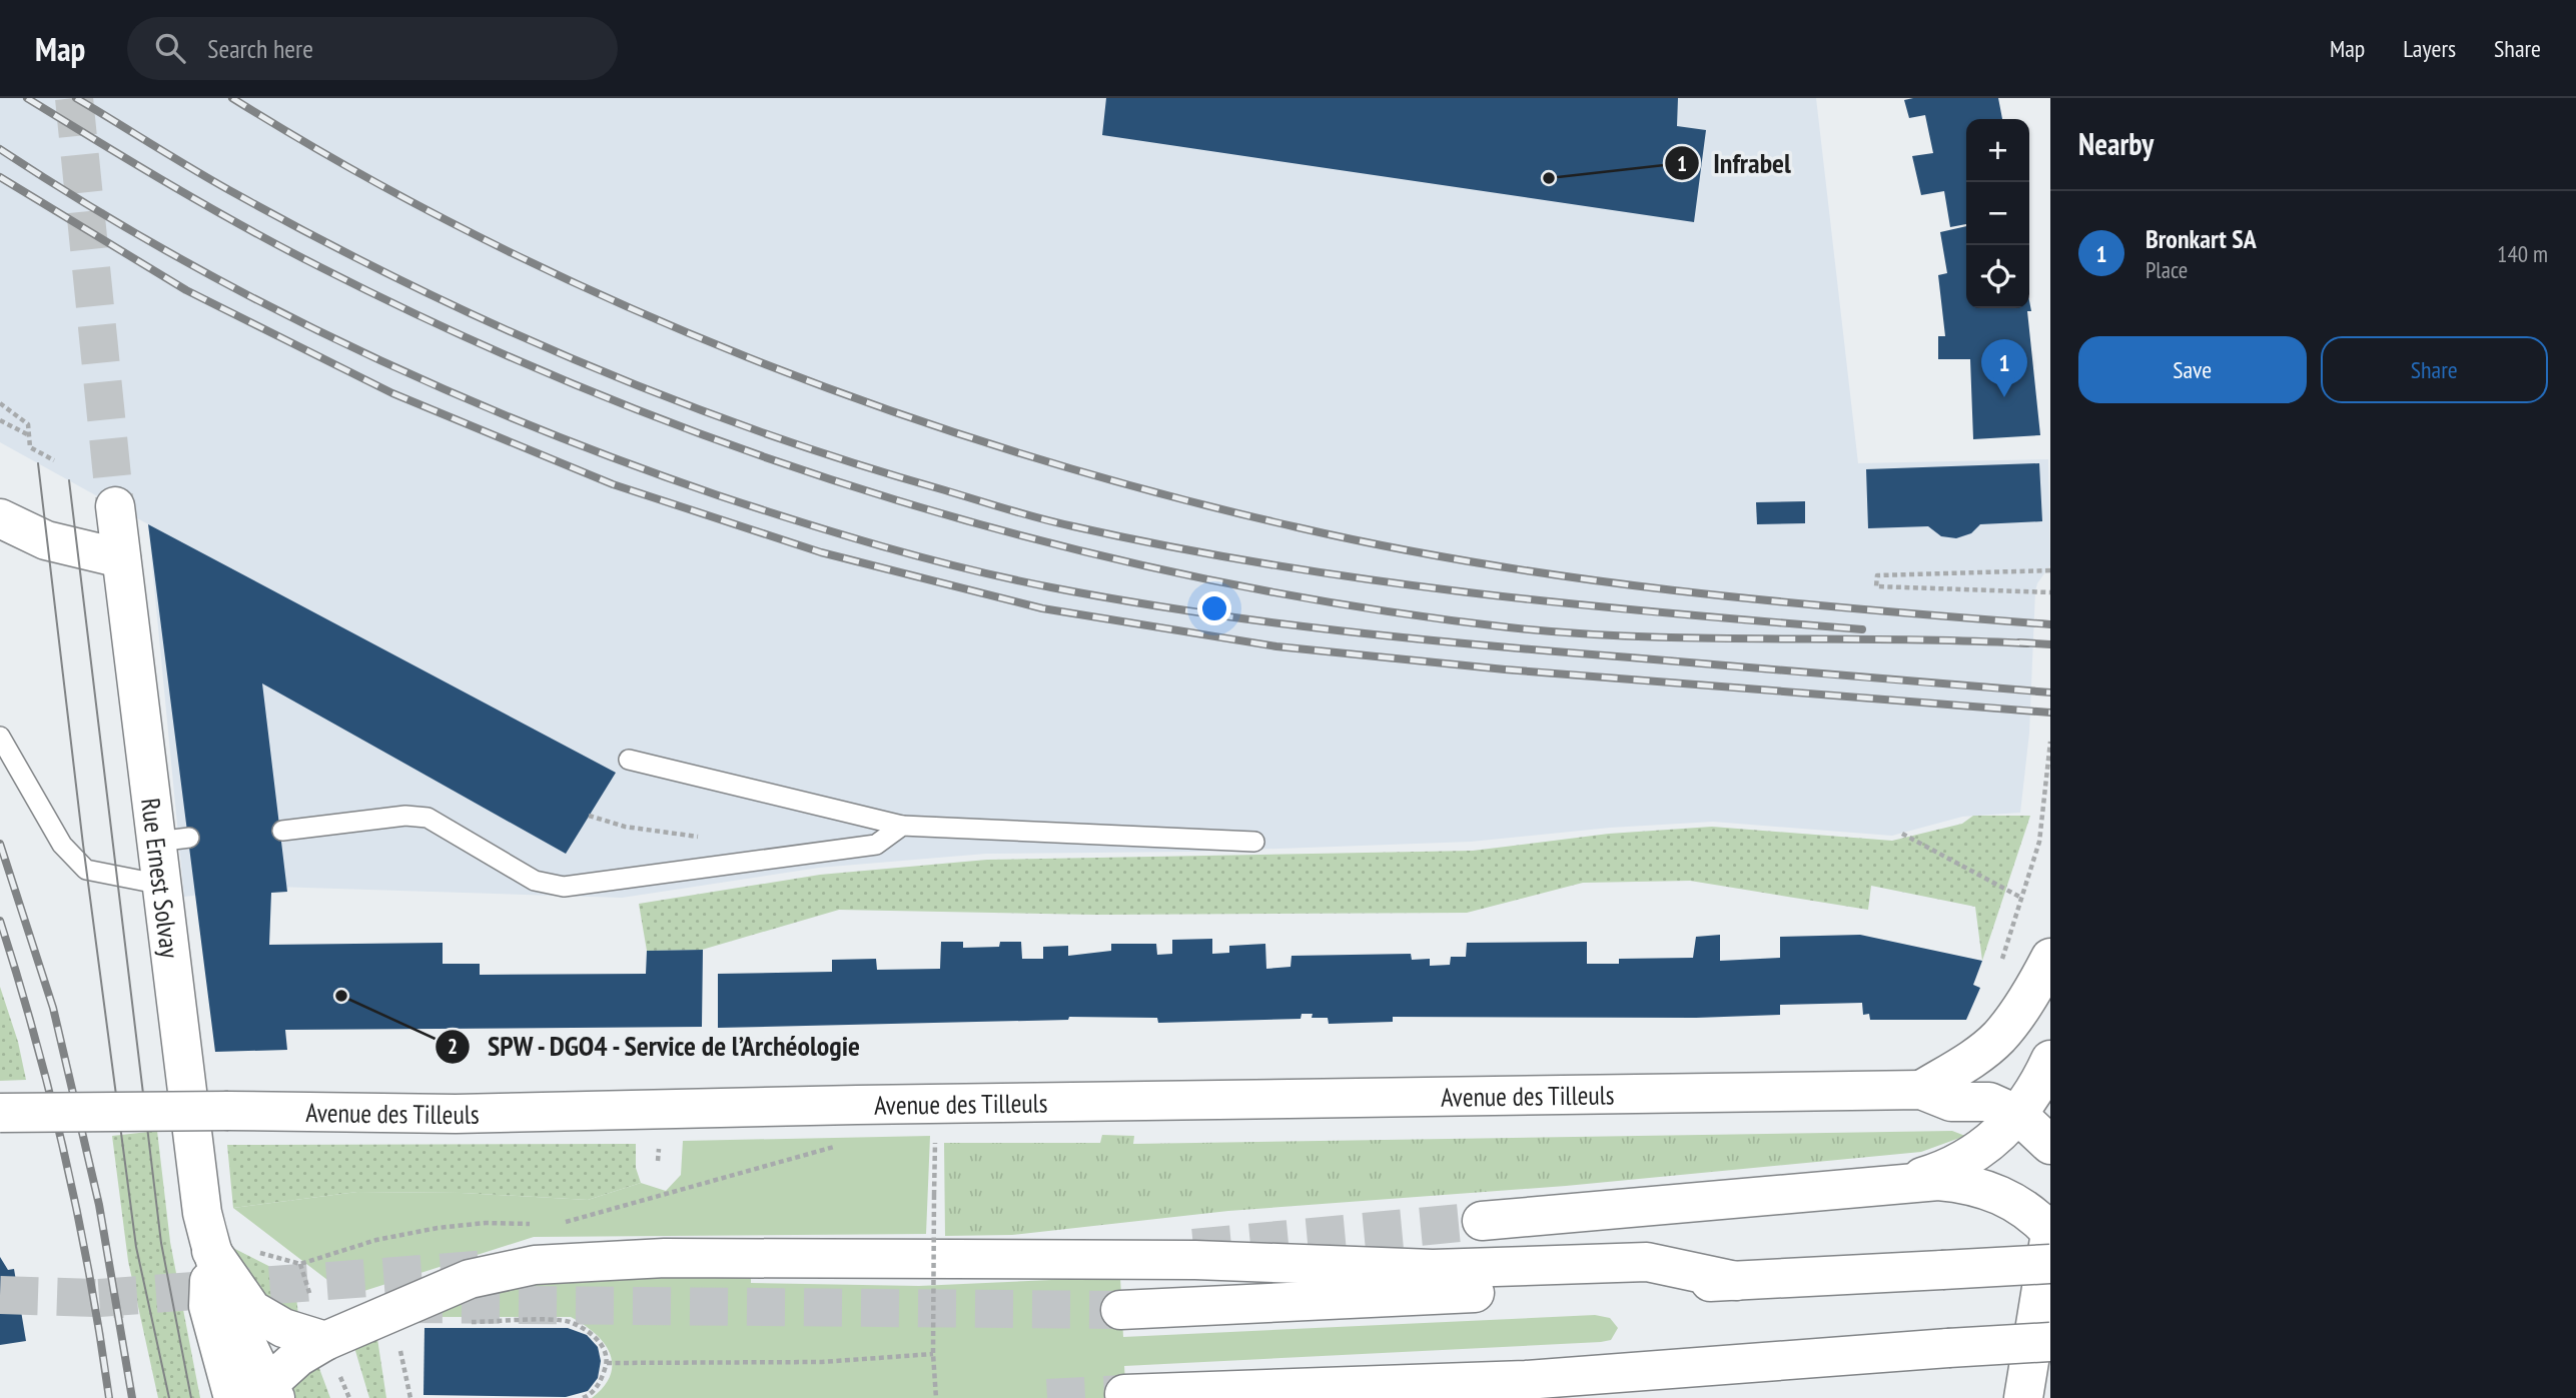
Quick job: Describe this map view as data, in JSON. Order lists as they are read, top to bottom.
{
  "streets": {
    "main road": ["Rue Ernest Solvay", "Avenue des Tilleuls"]
  },
  "places": ["Infrabel", "SPW - DGO4 - Service de l’Archéologie"],
  "page": {
    "header": "Map",
    "search": "Search here",
    "nav": ["Map", "Layers", "Share"],
    "heading": "Nearby",
    "map_buttons": ["+", "−"],
    "list": [
      {
        "mark": "1",
        "name": "Bronkart SA",
        "note": "Place",
        "value": "140 m"
      }
    ],
    "buttons": ["Save", "Share"],
    "pins": "1"
  }
}
